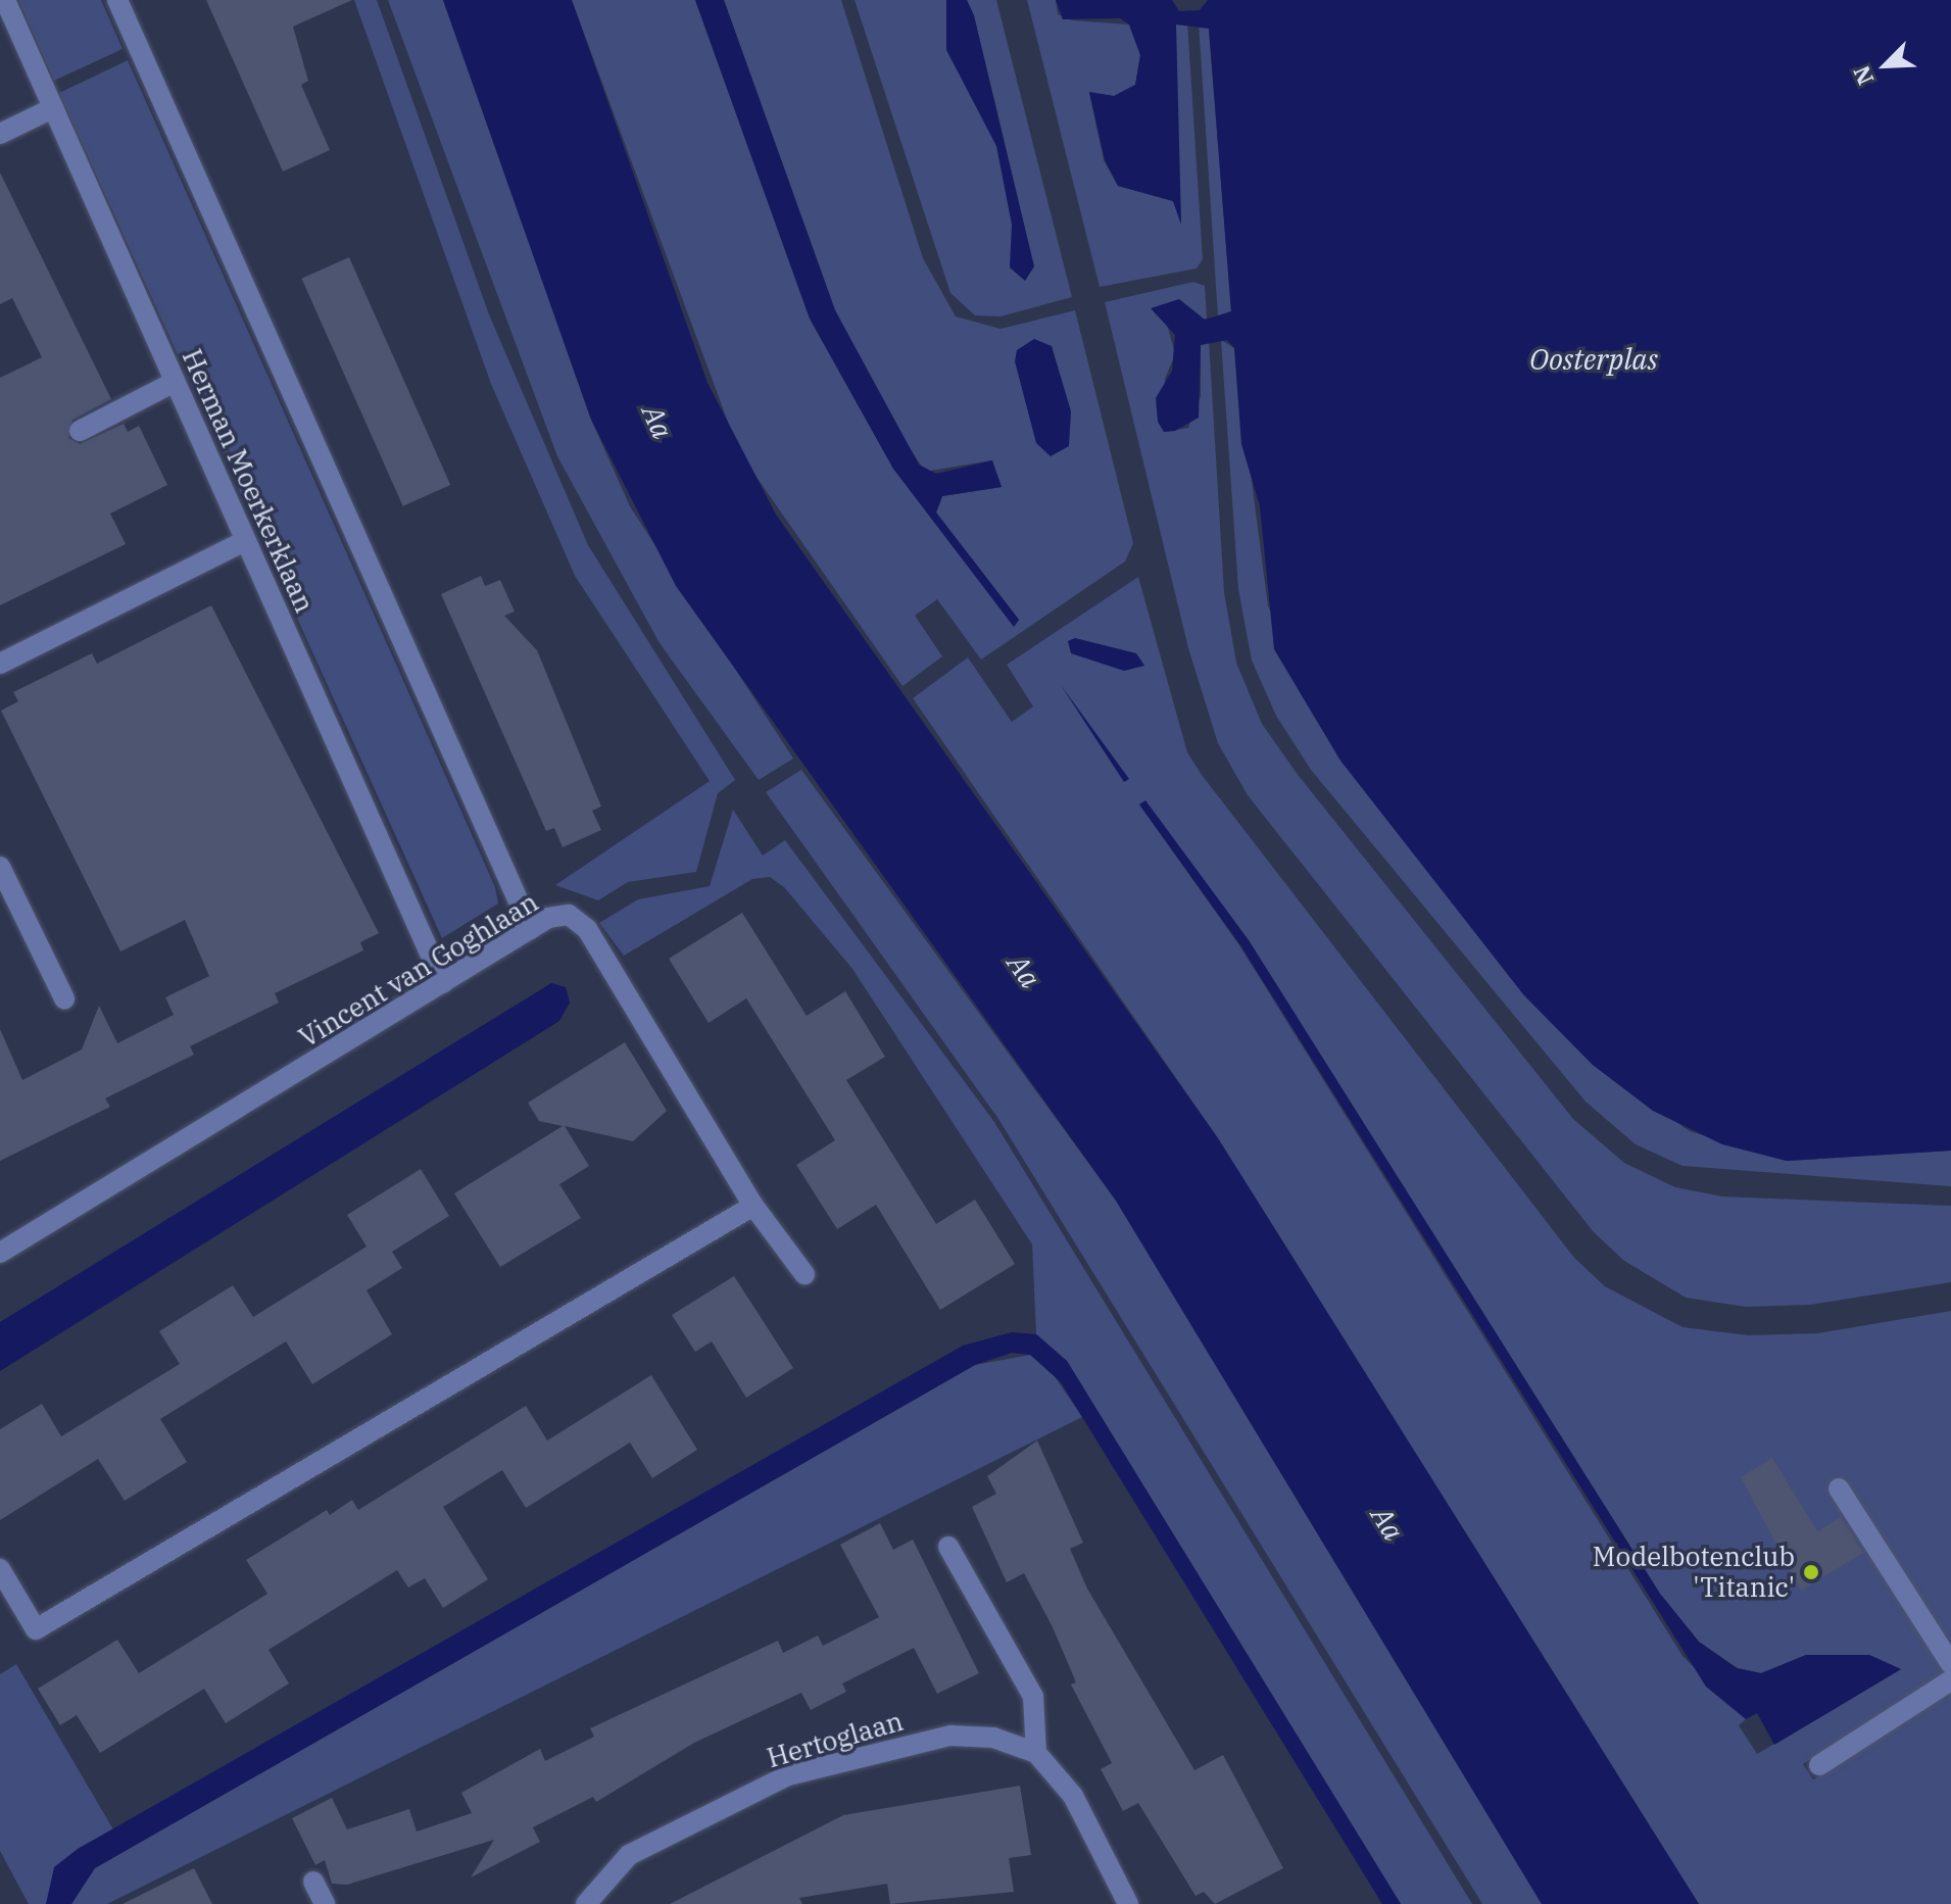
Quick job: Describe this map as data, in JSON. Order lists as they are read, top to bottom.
{
  "streets": {
    "street": ["Herman Moerkerklaan", "Vincent van Goghlaan", "Hertoglaan"]
  },
  "crossings": [
    ["Herman Moerkerklaan", "Vincent van Goghlaan"]
  ],
  "water": ["Oosterplas", "Aa"],
  "places": ["Modelbotenclub 'Titanic'"],
  "north": "bottom left"
}
